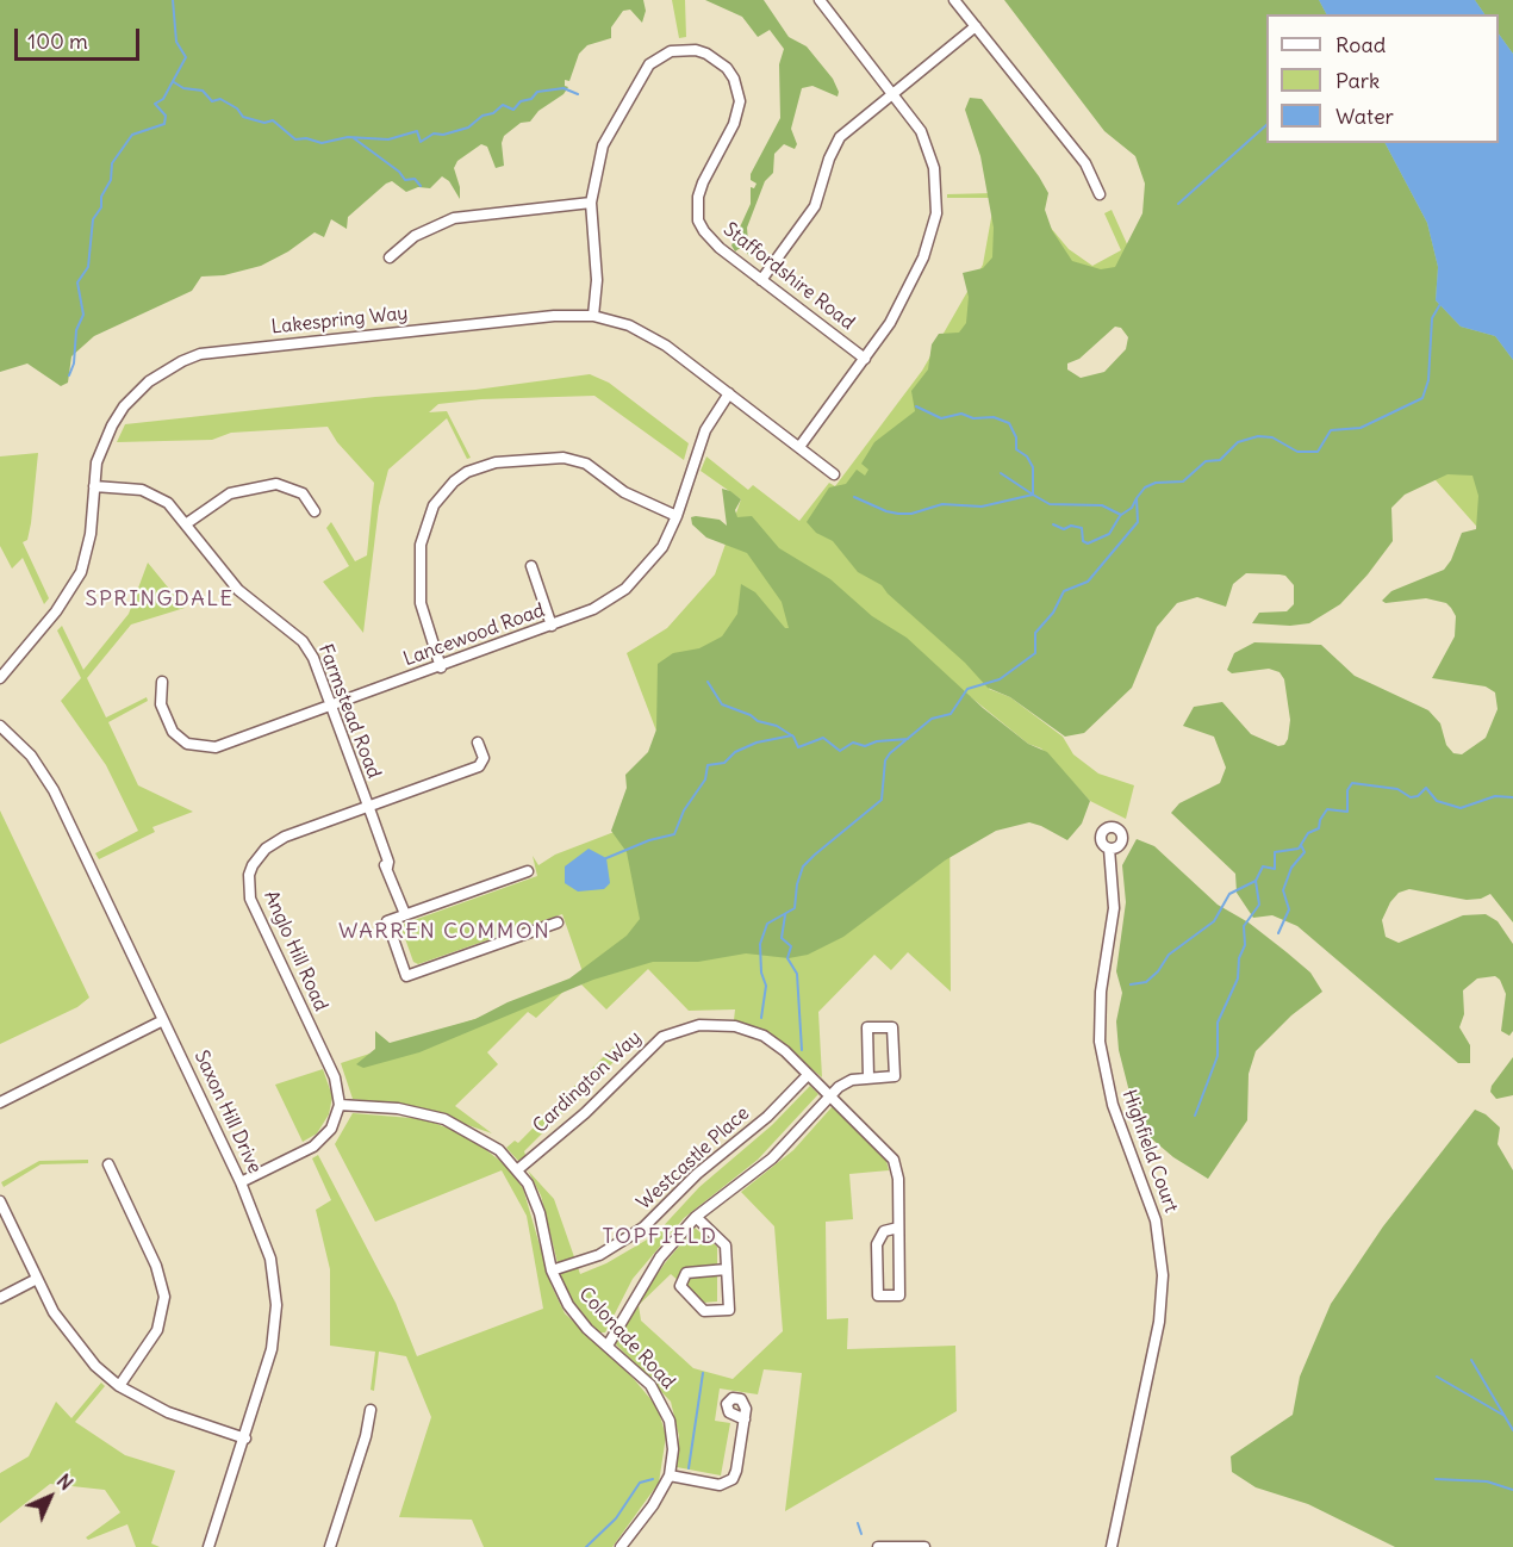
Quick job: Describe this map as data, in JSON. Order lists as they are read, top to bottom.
{
  "streets": {
    "street": [
      "Staffordshire Road",
      "Lakespring Way",
      "Lancewood Road",
      "Farmstead Road",
      "Anglo Hill Road",
      "Cardington Way",
      "Saxon Hill Drive",
      "Highfield Court",
      "Westcastle Place",
      "Colonade Road"
    ]
  },
  "crossings": [
    ["Staffordshire Road", "Lakespring Way"],
    ["Lakespring Way", "Lancewood Road"],
    ["Lakespring Way", "Farmstead Road"],
    ["Lancewood Road", "Farmstead Road"],
    ["Farmstead Road", "Anglo Hill Road"],
    ["Anglo Hill Road", "Colonade Road"],
    ["Cardington Way", "Westcastle Place"],
    ["Cardington Way", "Colonade Road"],
    ["Westcastle Place", "Colonade Road"]
  ],
  "districts": ["SPRINGDALE", "WARREN COMMON", "TOPFIELD"],
  "legend": ["Road", "Park", "Water"],
  "scale_bar": "100 m",
  "north": "top right"
}
